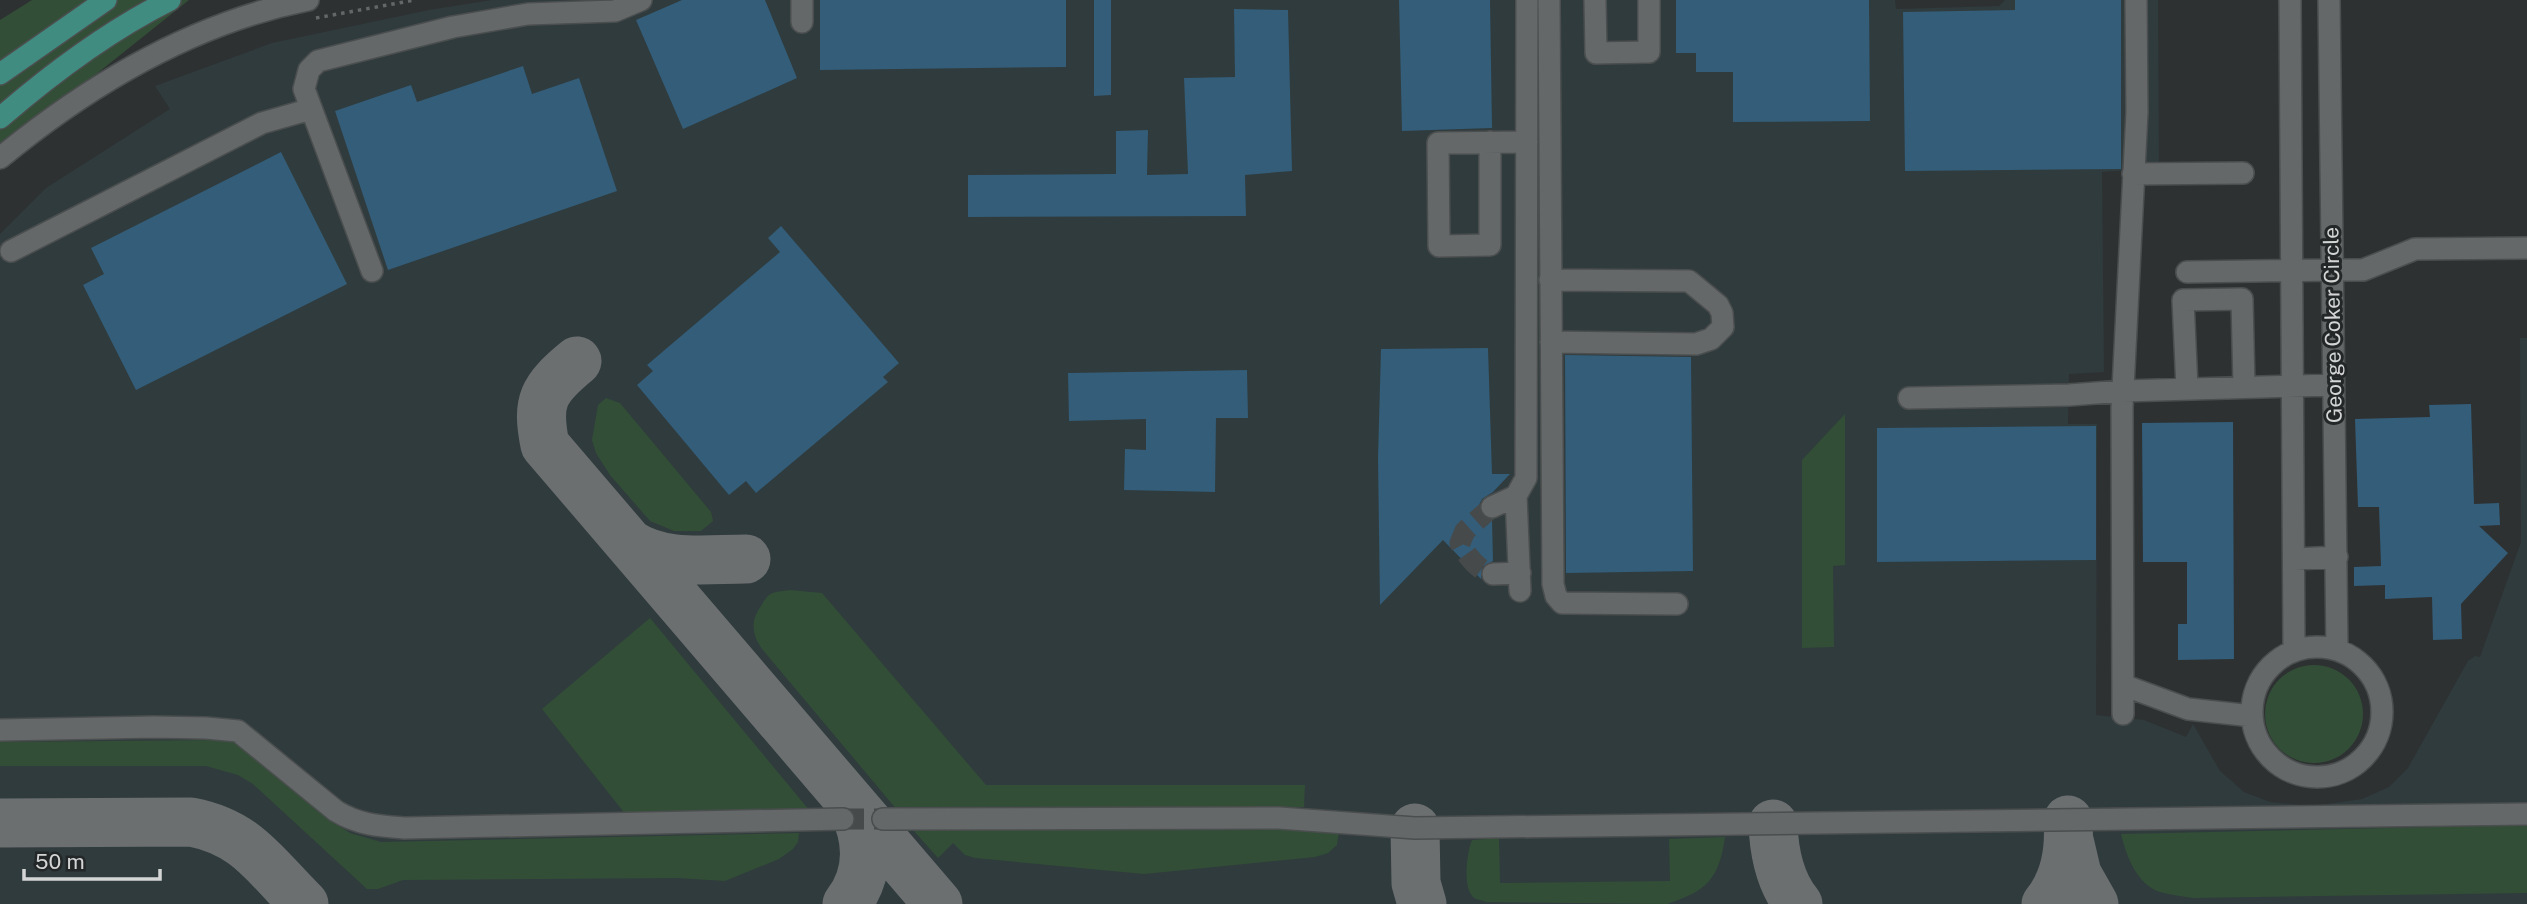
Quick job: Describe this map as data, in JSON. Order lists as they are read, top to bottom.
{
  "streets": {
    "street": ["George Coker Circle"]
  },
  "scale_bar": "50 m"
}
